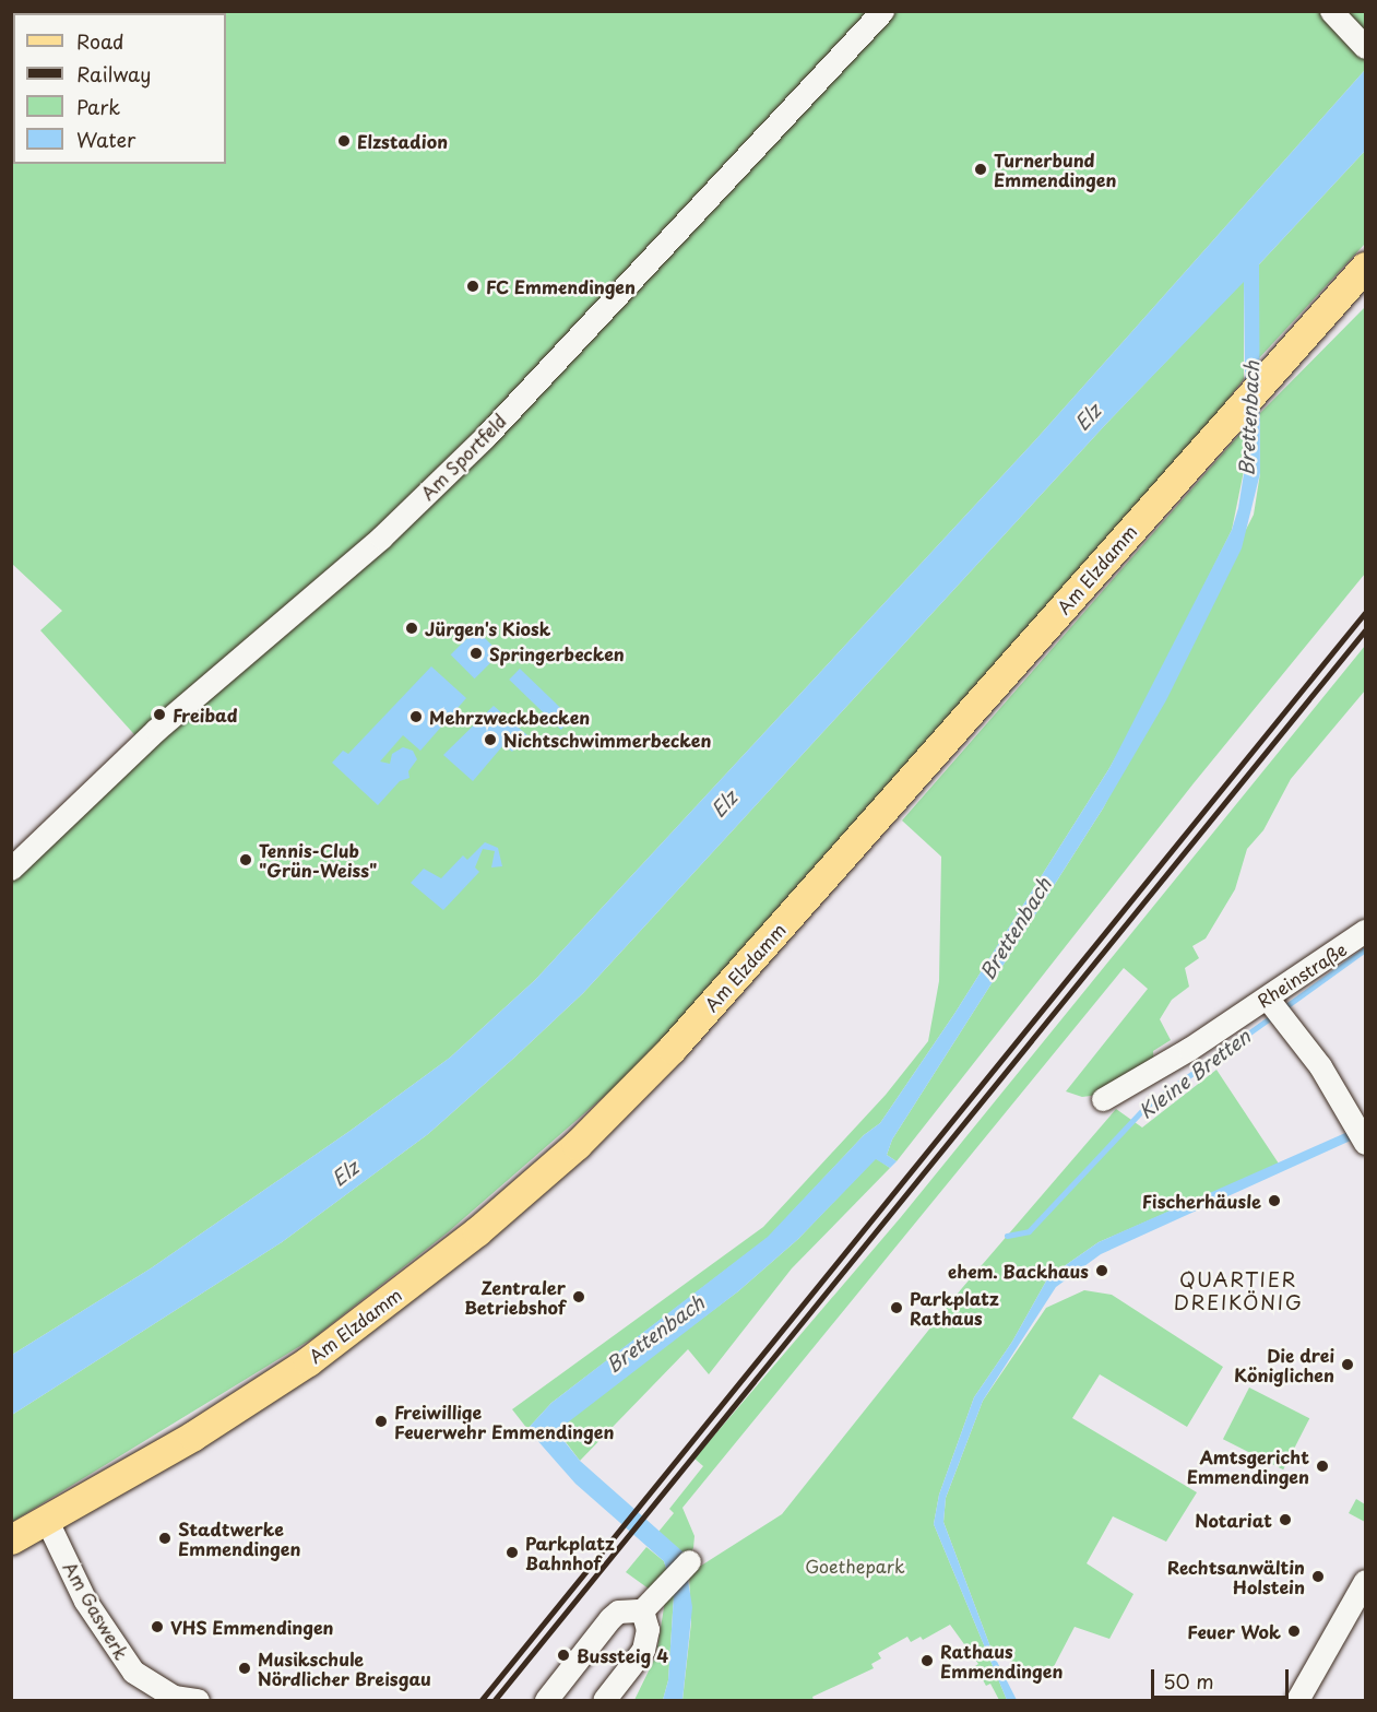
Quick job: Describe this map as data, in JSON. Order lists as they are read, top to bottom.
{
  "streets": {
    "main road": ["Am Elzdamm"],
    "street": ["Am Sportfeld", "Rheinstraße", "Am Gaswerk"]
  },
  "crossings": [
    ["Am Elzdamm", "Am Gaswerk"]
  ],
  "districts": ["QUARTIER DREIKÖNIG"],
  "water": ["Elz", "Brettenbach", "Kleine Bretten"],
  "parks": ["Goethepark"],
  "places": [
    "Elzstadion",
    "Turnerbund Emmendingen",
    "FC Emmendingen",
    "Jürgen's Kiosk",
    "Springerbecken",
    "Freibad",
    "Mehrzweckbecken",
    "Nichtschwimmerbecken",
    "Tennis-Club \"Grün-Weiss\"",
    "Fischerhäusle",
    "ehem. Backhaus",
    "Zentraler Betriebshof",
    "Parkplatz Rathaus",
    "Die drei Königlichen",
    "Freiwillige Feuerwehr Emmendingen",
    "Amtsgericht Emmendingen",
    "Notariat",
    "Stadtwerke Emmendingen",
    "Parkplatz Bahnhof",
    "Rechtsanwältin Holstein",
    "VHS Emmendingen",
    "Feuer Wok",
    "Bussteig 4",
    "Rathaus Emmendingen",
    "Musikschule Nördlicher Breisgau"
  ],
  "legend": [
    "Road",
    "Railway",
    "Park",
    "Water"
  ],
  "scale_bar": "50 m"
}
